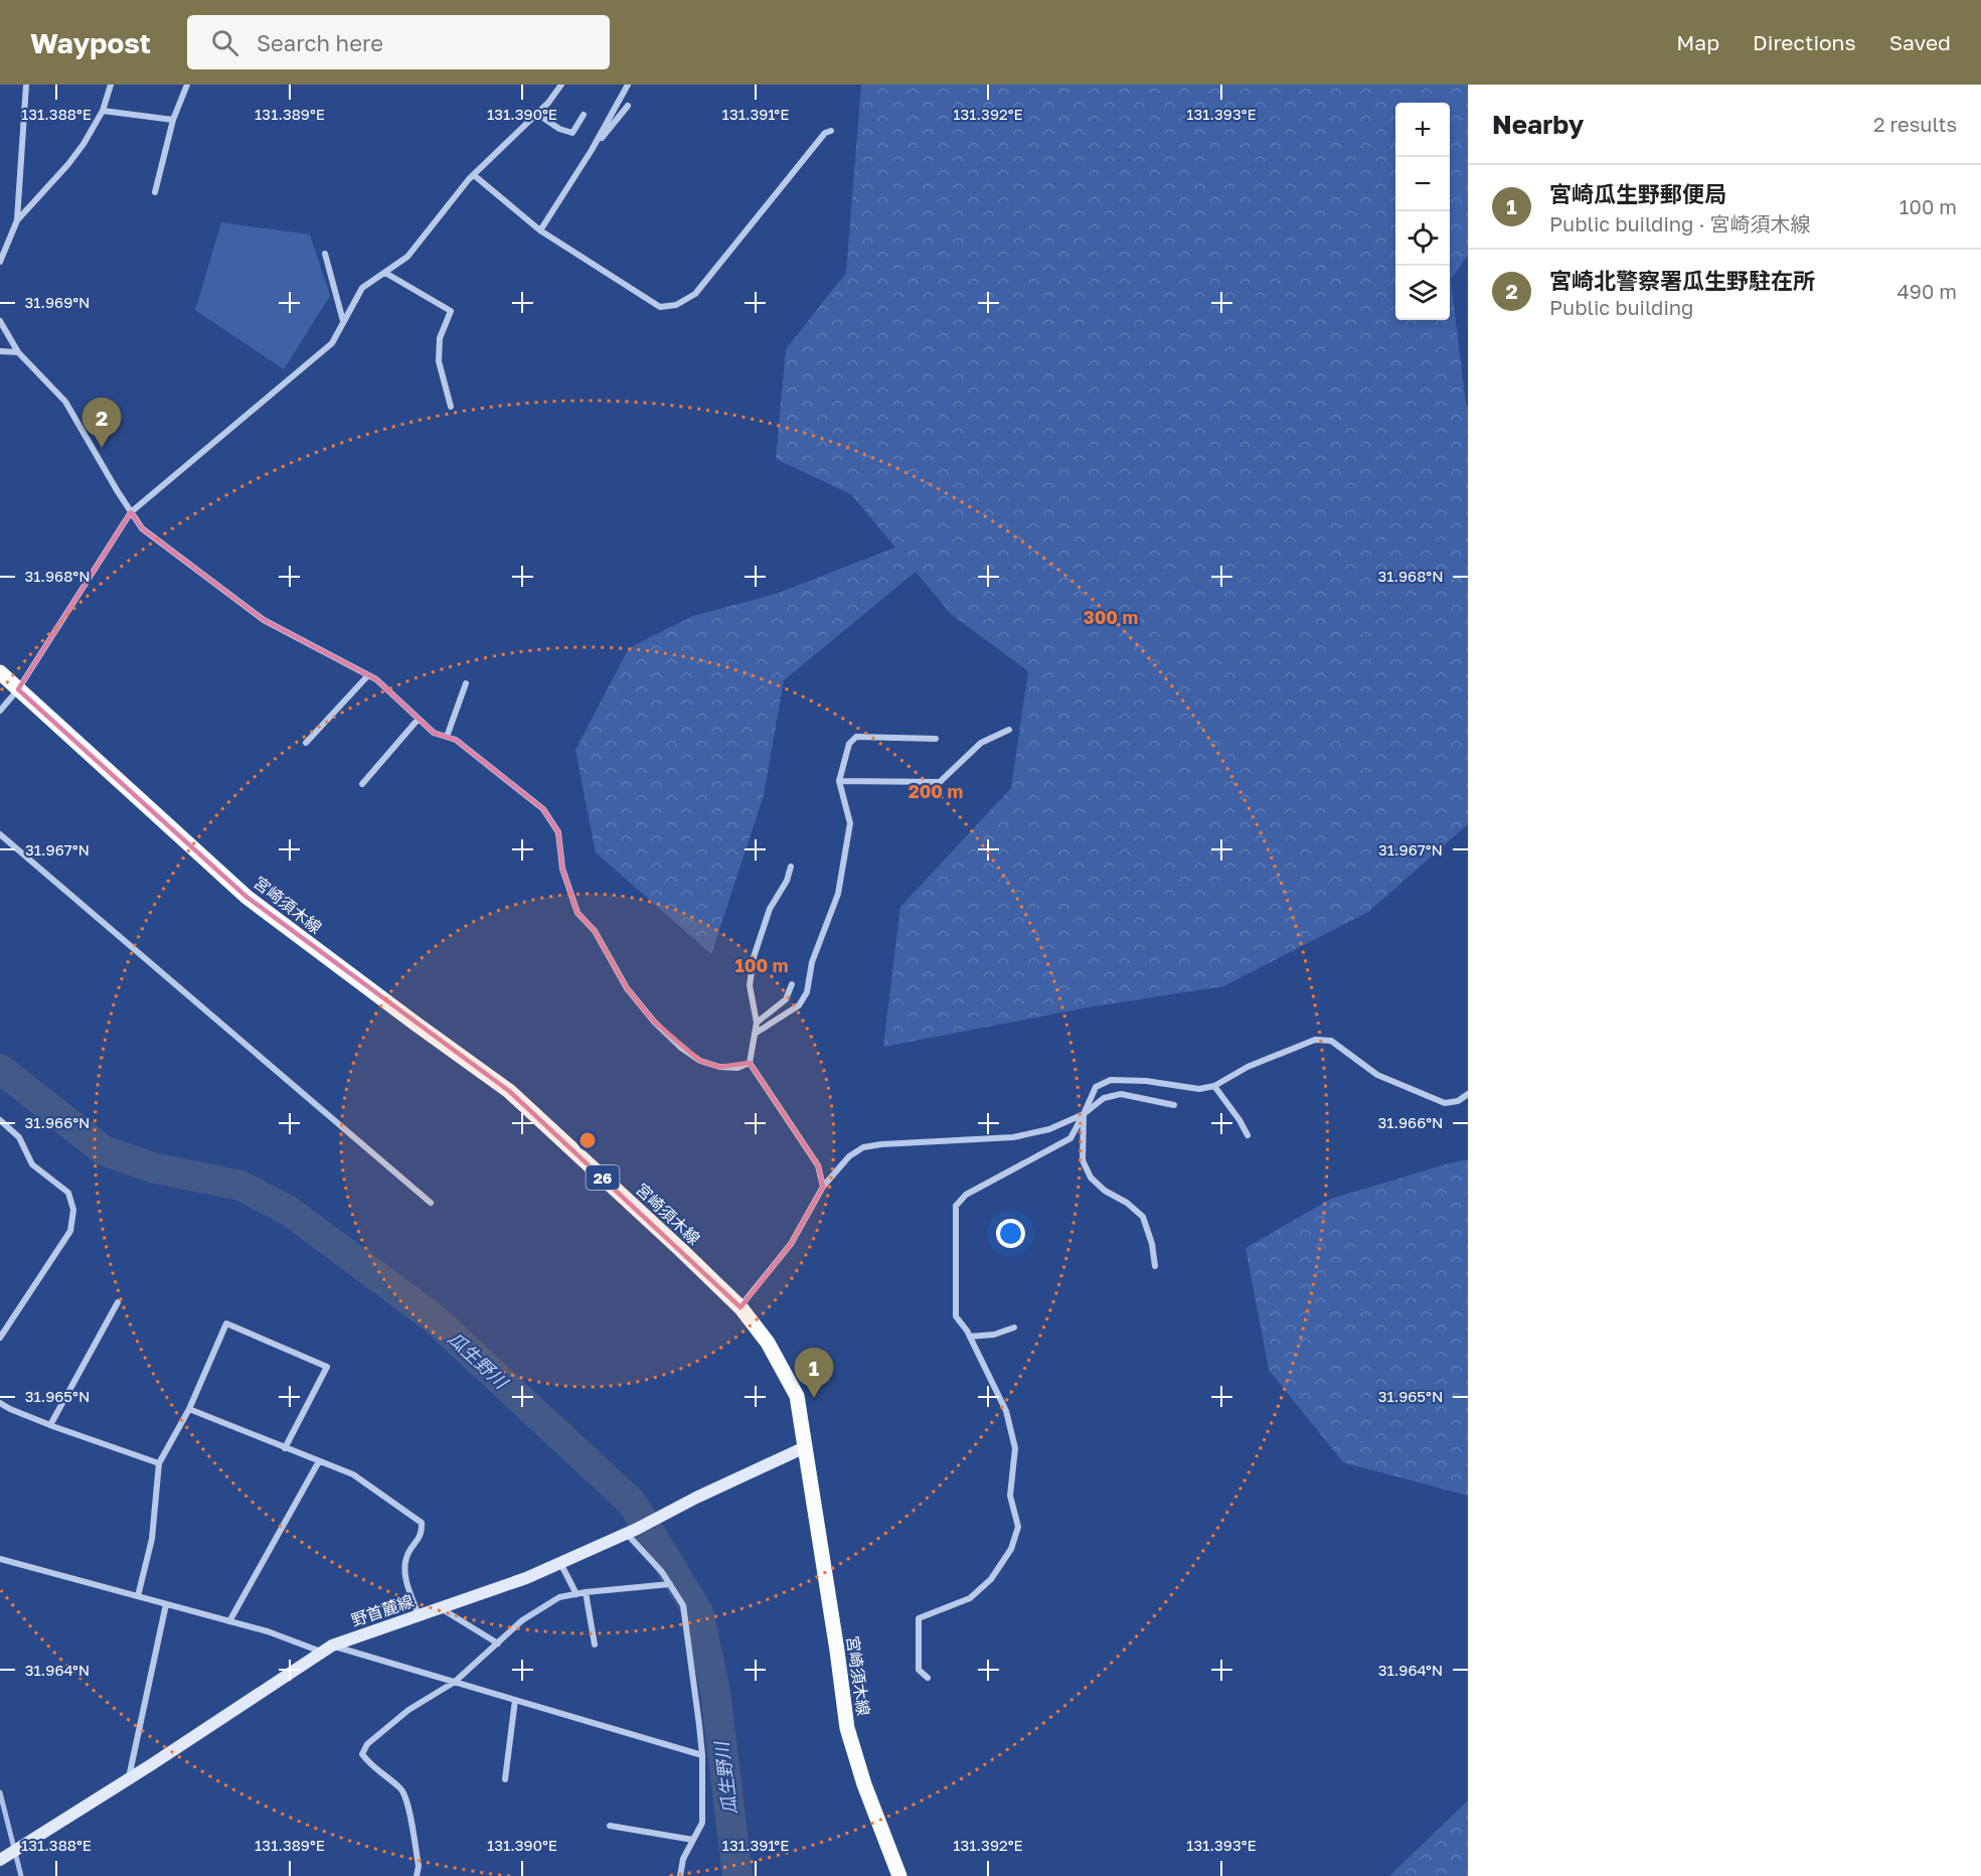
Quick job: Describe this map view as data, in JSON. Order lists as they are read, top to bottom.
{
  "streets": {
    "main road": ["宮崎須木線", "26", "野首麓線"]
  },
  "crossings": [
    ["宮崎須木線", "野首麓線"]
  ],
  "water": ["瓜生野川"],
  "page": {
    "header": "Waypost",
    "search": "Search here",
    "nav": ["Map", "Directions", "Saved"],
    "heading": ["Nearby", "2 results"],
    "map_buttons": ["+", "−"],
    "list": [
      {
        "mark": "1",
        "name": "宮崎瓜生野郵便局",
        "note": "Public building · 宮崎須木線",
        "value": "100 m"
      },
      {
        "mark": "2",
        "name": "宮崎北警察署瓜生野駐在所",
        "note": "Public building",
        "value": "490 m"
      }
    ],
    "pins": ["2", "1"]
  },
  "coordinates": [
    "131.388°E",
    "131.389°E",
    "131.390°E",
    "131.391°E",
    "131.392°E",
    "131.393°E",
    "31.969°N",
    "31.968°N",
    "31.967°N",
    "31.966°N",
    "31.965°N",
    "31.964°N"
  ],
  "rings": ["300 m", "200 m", "100 m"]
}
